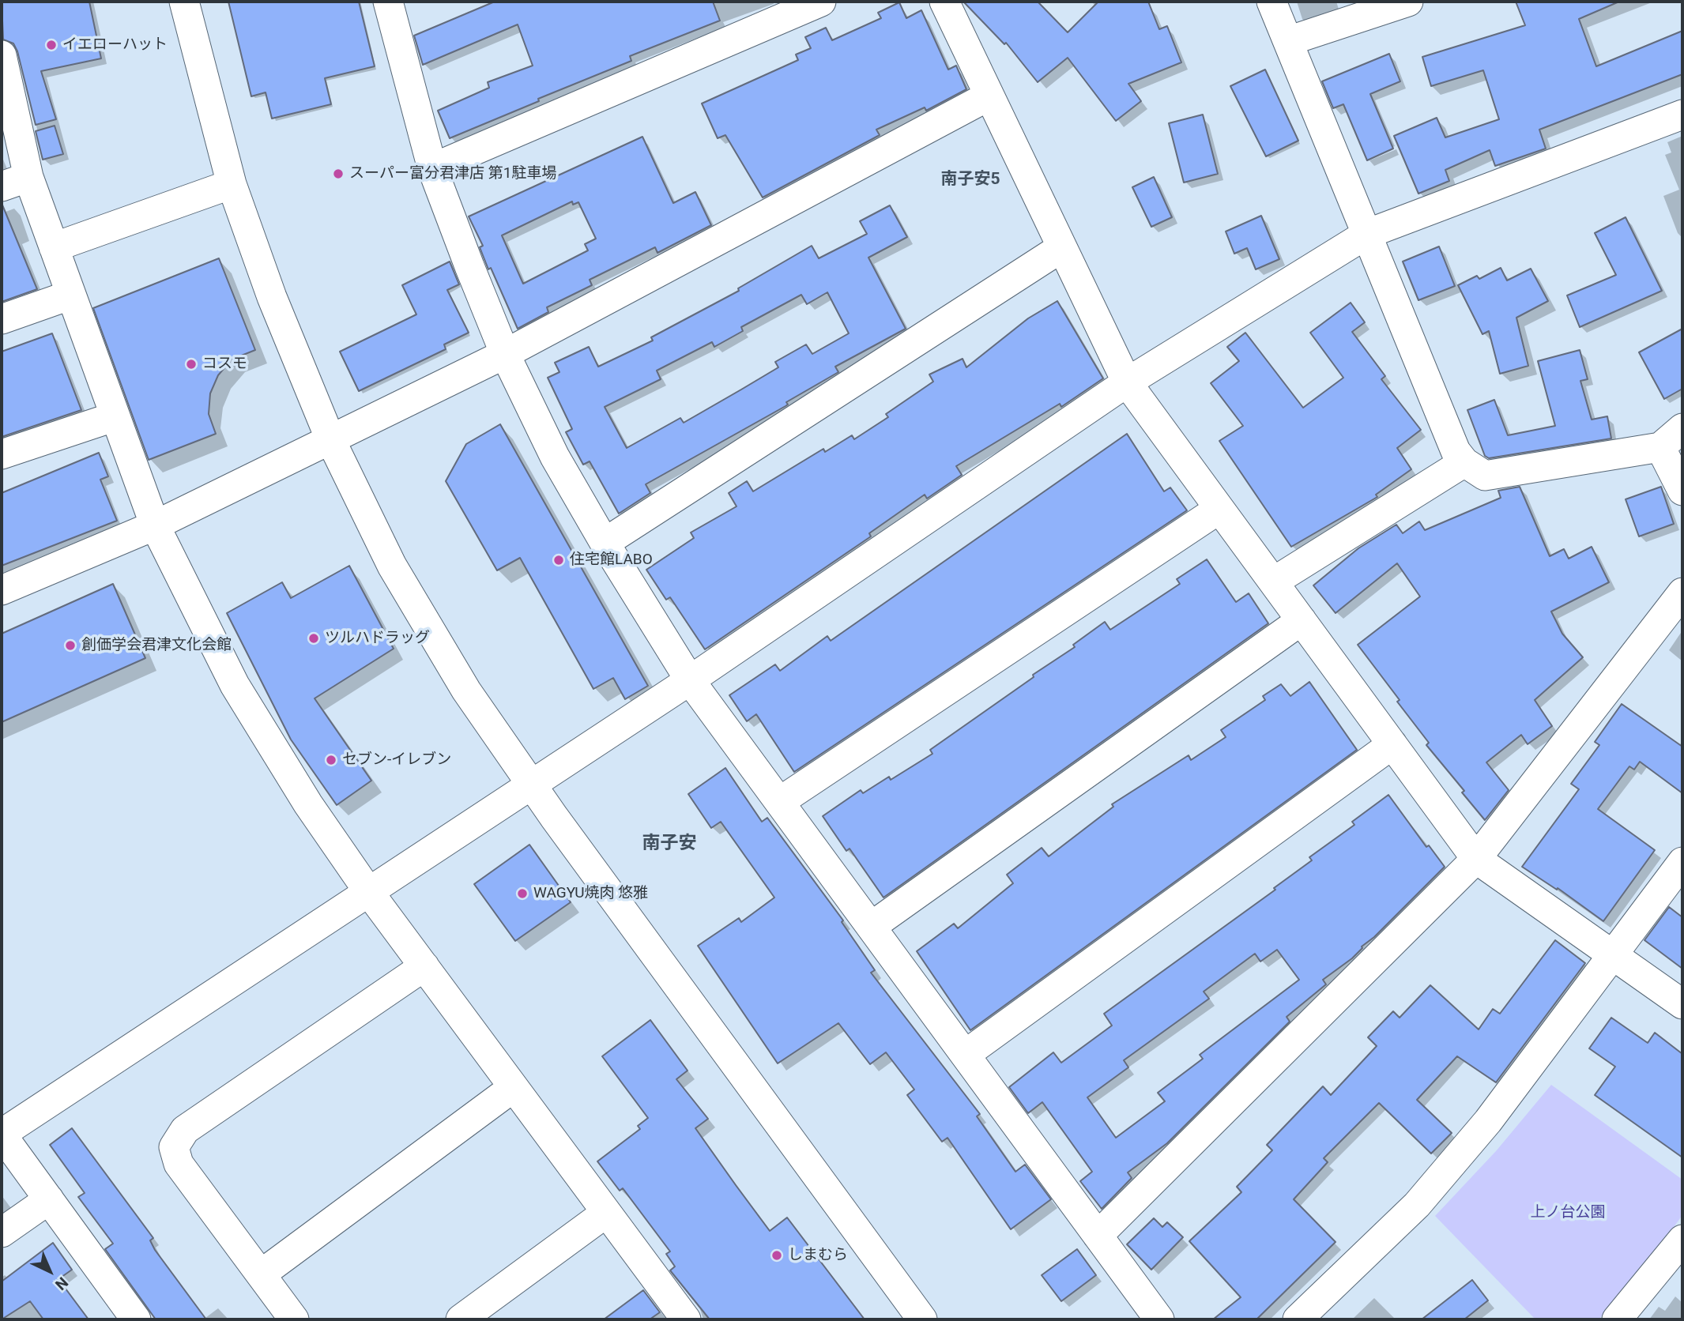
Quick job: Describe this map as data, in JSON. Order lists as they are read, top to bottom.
{
  "districts": ["南子安5", "南子安"],
  "parks": ["上ノ台公園"],
  "places": [
    "イエローハット",
    "スーパー富分君津店 第1駐車場",
    "コスモ",
    "住宅館LABO",
    "ツルハドラッグ",
    "創価学会君津文化会館",
    "セブン-イレブン",
    "WAGYU焼肉 悠雅",
    "しまむら"
  ],
  "north": "bottom right"
}
